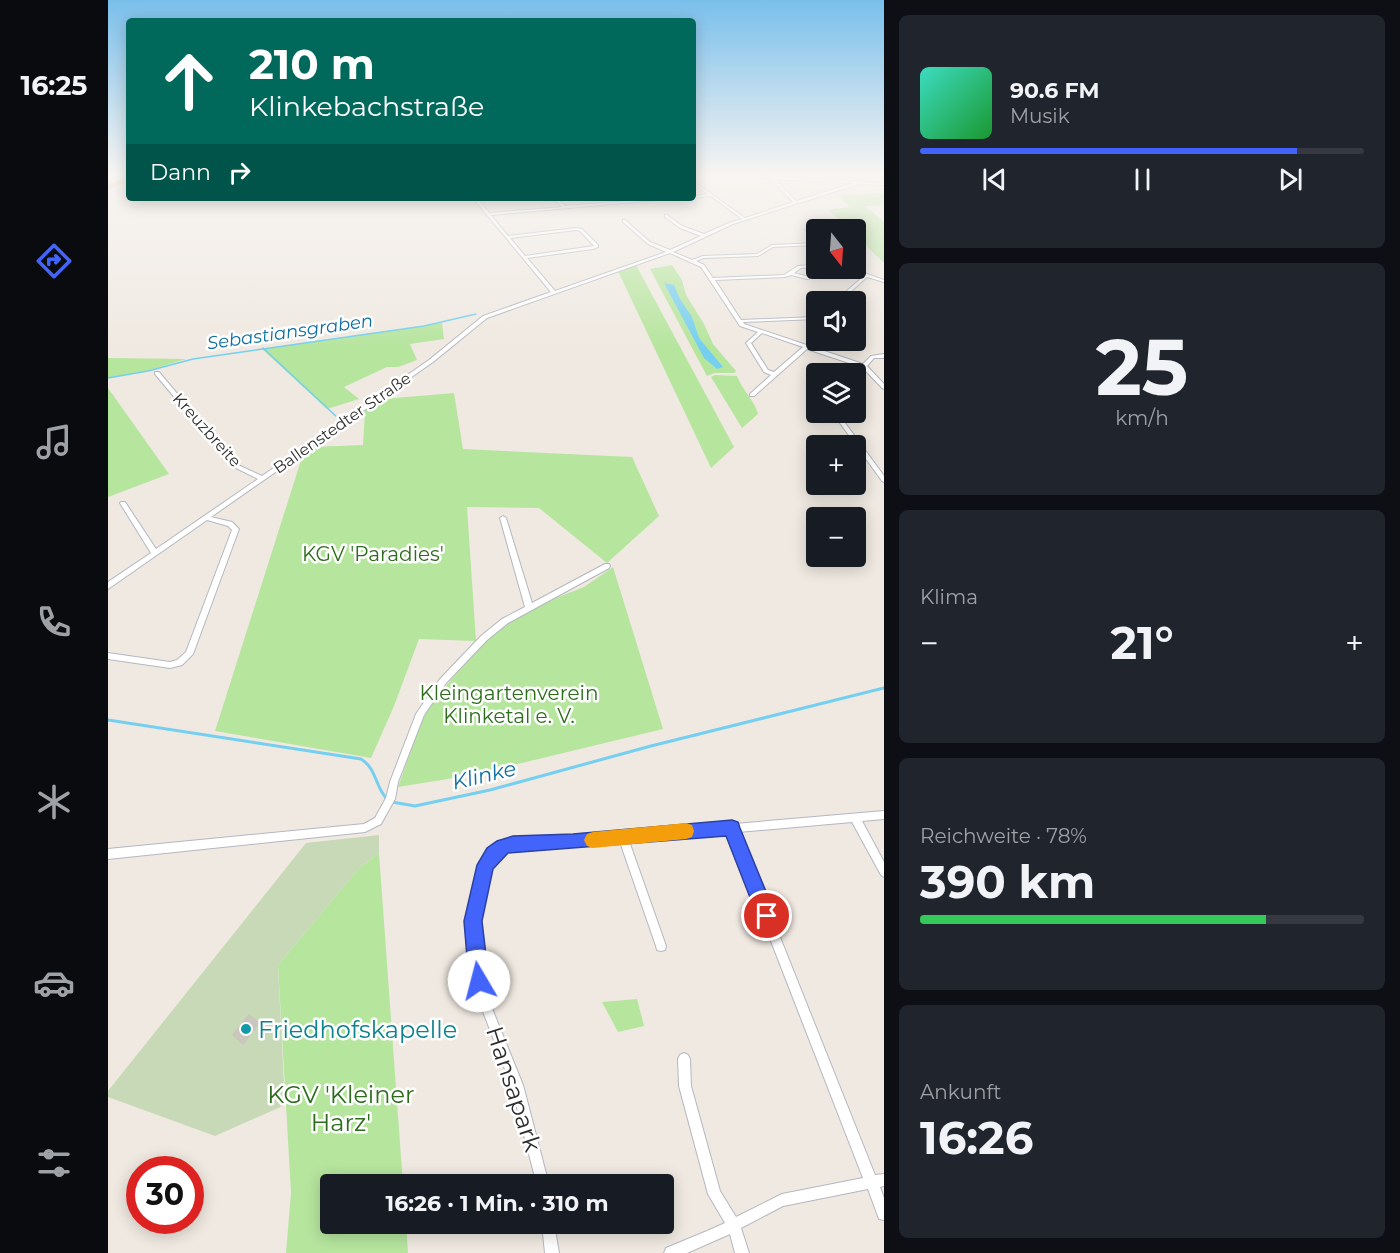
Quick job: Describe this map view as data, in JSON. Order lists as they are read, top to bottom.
{
  "streets": {
    "street": ["Ballenstedter Straße", "Kreuzbreite", "Hansapark"]
  },
  "crossings": [
    ["Ballenstedter Straße", "Kreuzbreite"]
  ],
  "water": ["Sebastiansgraben", "Klinke"],
  "parks": ["KGV 'Paradies'", "Kleingartenverein Klinketal e. V.", "KGV 'Kleiner Harz'"],
  "places": ["Friedhofskapelle"],
  "north": "bottom",
  "page": {
    "tabs": "16:25",
    "turn": ["210 m", "Klinkebachstraße"],
    "song": ["90.6 FM", "Musik"],
    "then": "Dann",
    "map_buttons": ["+", "−"],
    "tile": [
      ["25", "km/h"],
      "Klima",
      ["Reichweite · 78%", "390 km"],
      ["Ankunft", "16:26"]
    ],
    "heat": ["−", "21°", "+"],
    "limit": "30",
    "trip": "16:26 · 1 Min. · 310 m"
  }
}
